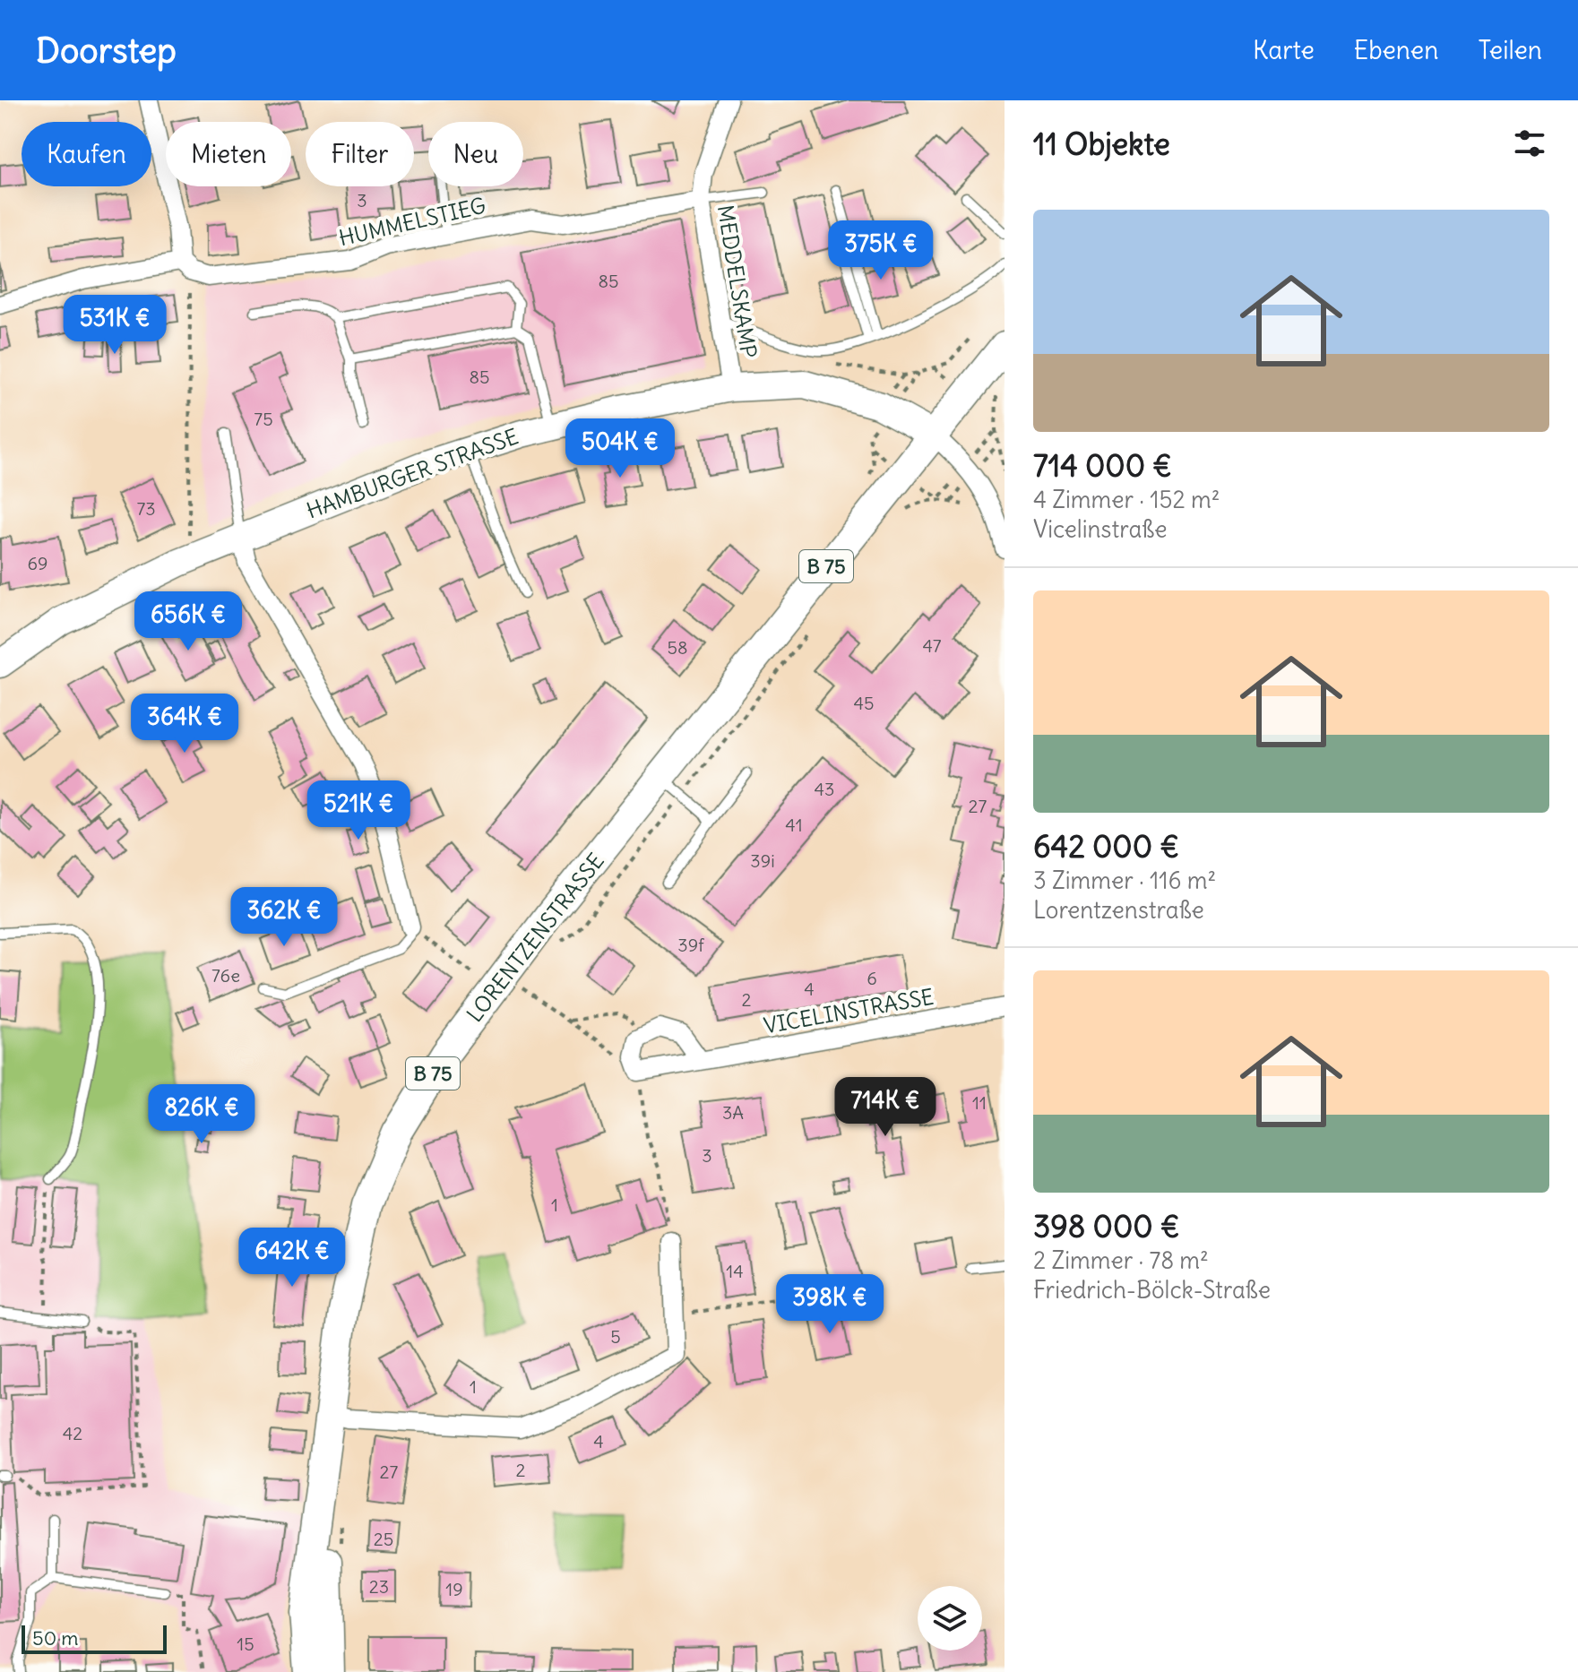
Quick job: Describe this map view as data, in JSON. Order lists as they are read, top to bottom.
{
  "streets": {
    "main road": ["B 75", "LORENTZENSTRASSE"],
    "street": [
      "HUMMELSTIEG",
      "MEDDELSKAMP",
      "HAMBURGER STRASSE",
      "VICELINSTRASSE"
    ]
  },
  "crossings": [
    ["HUMMELSTIEG", "MEDDELSKAMP"],
    ["MEDDELSKAMP", "HAMBURGER STRASSE"],
    ["HAMBURGER STRASSE", "B 75"],
    ["HAMBURGER STRASSE", "LORENTZENSTRASSE"],
    ["B 75", "LORENTZENSTRASSE"]
  ],
  "house_numbers": [
    "3",
    "85",
    "85",
    "75",
    "73",
    "69",
    "47",
    "58",
    "45",
    "43",
    "27",
    "41",
    "39i",
    "39f",
    "76e",
    "6",
    "4",
    "2",
    "11",
    "3A",
    "3",
    "1",
    "14",
    "5",
    "1",
    "42",
    "4",
    "2",
    "27",
    "25",
    "23",
    "19",
    "15"
  ],
  "scale_bar": "50 m",
  "page": {
    "header": "Doorstep",
    "nav": ["Karte", "Ebenen", "Teilen"],
    "heading": "11 Objekte",
    "chip": [
      "Kaufen",
      "Mieten",
      "Filter",
      "Neu"
    ],
    "list": [
      {
        "name": "714 000 €",
        "note": "4 Zimmer · 152 m² · Vicelinstraße"
      },
      {
        "name": "642 000 €",
        "note": "3 Zimmer · 116 m² · Lorentzenstraße"
      },
      {
        "name": "398 000 €",
        "note": "2 Zimmer · 78 m² · Friedrich-Bölck-Straße"
      }
    ],
    "price": [
      "375K €",
      "531K €",
      "504K €",
      "656K €",
      "364K €",
      "521K €",
      "362K €",
      "714K €",
      "826K €",
      "642K €",
      "398K €"
    ],
    "scale": "50 m"
  }
}
